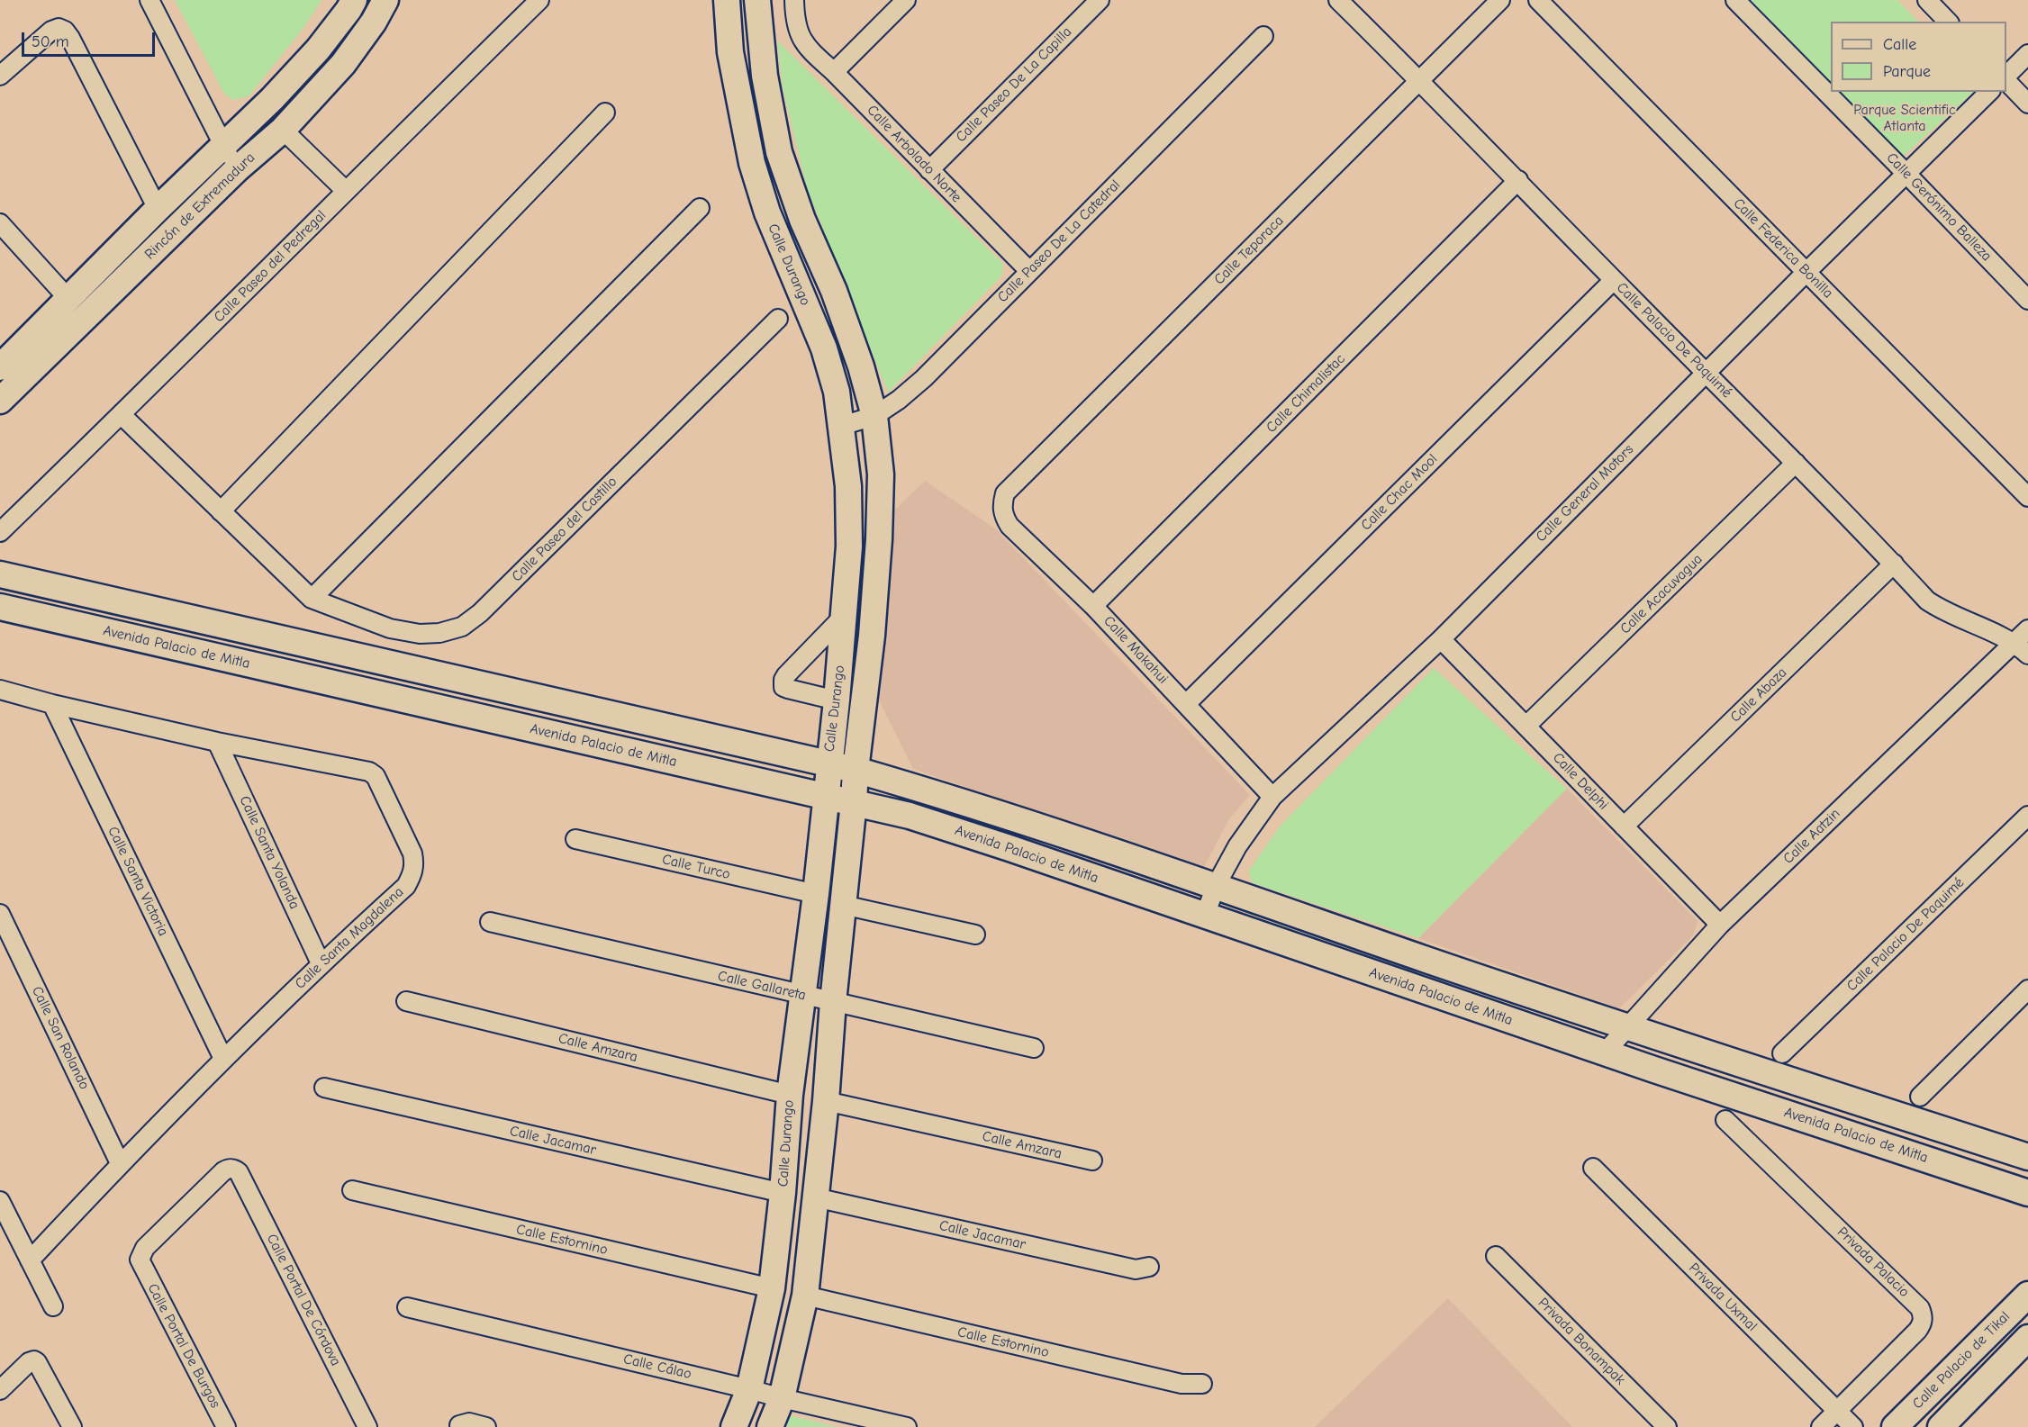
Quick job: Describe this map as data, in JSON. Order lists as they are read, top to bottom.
{
  "streets": {
    "main road": [
      "Rincón de Extremadura",
      "Calle Durango",
      "Avenida Palacio de Mitla",
      "Calle Palacio de Tikal"
    ],
    "street": [
      "Calle Paseo De La Capilla",
      "Calle Arbolado Norte",
      "Calle Gerónimo Balleza",
      "Calle Paseo De La Catedral",
      "Calle Federica Bonilla",
      "Calle Teporaca",
      "Calle Paseo del Pedregal",
      "Calle Palacio De Paquimé",
      "Calle Chimalistac",
      "Calle Chac Mool",
      "Calle General Motors",
      "Calle Paseo del Castillo",
      "Calle Acacuvagua",
      "Calle Makahui",
      "Calle Abaza",
      "Calle Delphi",
      "Calle Aatzin",
      "Calle Santa Yolanda",
      "Calle Turco",
      "Calle Santa Victoria",
      "Calle Santa Magdalena",
      "Calle Gallareta",
      "Calle San Rolando",
      "Calle Amzara",
      "Calle Jacamar",
      "Calle Estornino",
      "Privada Palacio",
      "Privada Uxmal",
      "Calle Portal De Córdova",
      "Privada Bonampak",
      "Calle Portal De Burgos",
      "Calle Cálao"
    ]
  },
  "crossings": [
    ["Calle Paseo De La Capilla", "Calle Arbolado Norte"],
    ["Calle Arbolado Norte", "Calle Paseo De La Catedral"],
    ["Calle Gerónimo Balleza", "Calle General Motors"],
    ["Calle Paseo De La Catedral", "Calle Durango"],
    ["Calle Federica Bonilla", "Calle General Motors"],
    ["Calle Teporaca", "Calle Palacio De Paquimé"],
    ["Calle Teporaca", "Calle Makahui"],
    ["Calle Durango", "Avenida Palacio de Mitla"],
    ["Calle Durango", "Calle Turco"],
    ["Calle Durango", "Calle Gallareta"],
    ["Calle Durango", "Calle Amzara"],
    ["Calle Durango", "Calle Jacamar"],
    ["Calle Durango", "Calle Estornino"],
    ["Calle Durango", "Calle Cálao"],
    ["Calle Paseo del Pedregal", "Calle Paseo del Castillo"],
    ["Calle Palacio De Paquimé", "Calle Chimalistac"],
    ["Calle Palacio De Paquimé", "Calle Chac Mool"],
    ["Calle Palacio De Paquimé", "Calle General Motors"],
    ["Calle Palacio De Paquimé", "Calle Acacuvagua"],
    ["Calle Palacio De Paquimé", "Calle Abaza"],
    ["Calle Palacio De Paquimé", "Calle Aatzin"],
    ["Calle Chimalistac", "Calle Makahui"],
    ["Calle Chac Mool", "Calle Makahui"],
    ["Calle General Motors", "Avenida Palacio de Mitla"],
    ["Calle General Motors", "Calle Makahui"],
    ["Calle General Motors", "Calle Delphi"],
    ["Calle Acacuvagua", "Calle Delphi"],
    ["Avenida Palacio de Mitla", "Calle Aatzin"],
    ["Calle Abaza", "Calle Delphi"],
    ["Calle Delphi", "Calle Aatzin"],
    ["Calle Santa Yolanda", "Calle Santa Magdalena"],
    ["Calle Santa Victoria", "Calle Santa Magdalena"],
    ["Calle Santa Magdalena", "Calle San Rolando"],
    ["Privada Palacio", "Privada Uxmal"],
    ["Calle Portal De Córdova", "Calle Portal De Burgos"]
  ],
  "parks": ["Parque Scientific Atlanta"],
  "legend": ["Calle", "Parque"],
  "scale_bar": "50 m"
}
